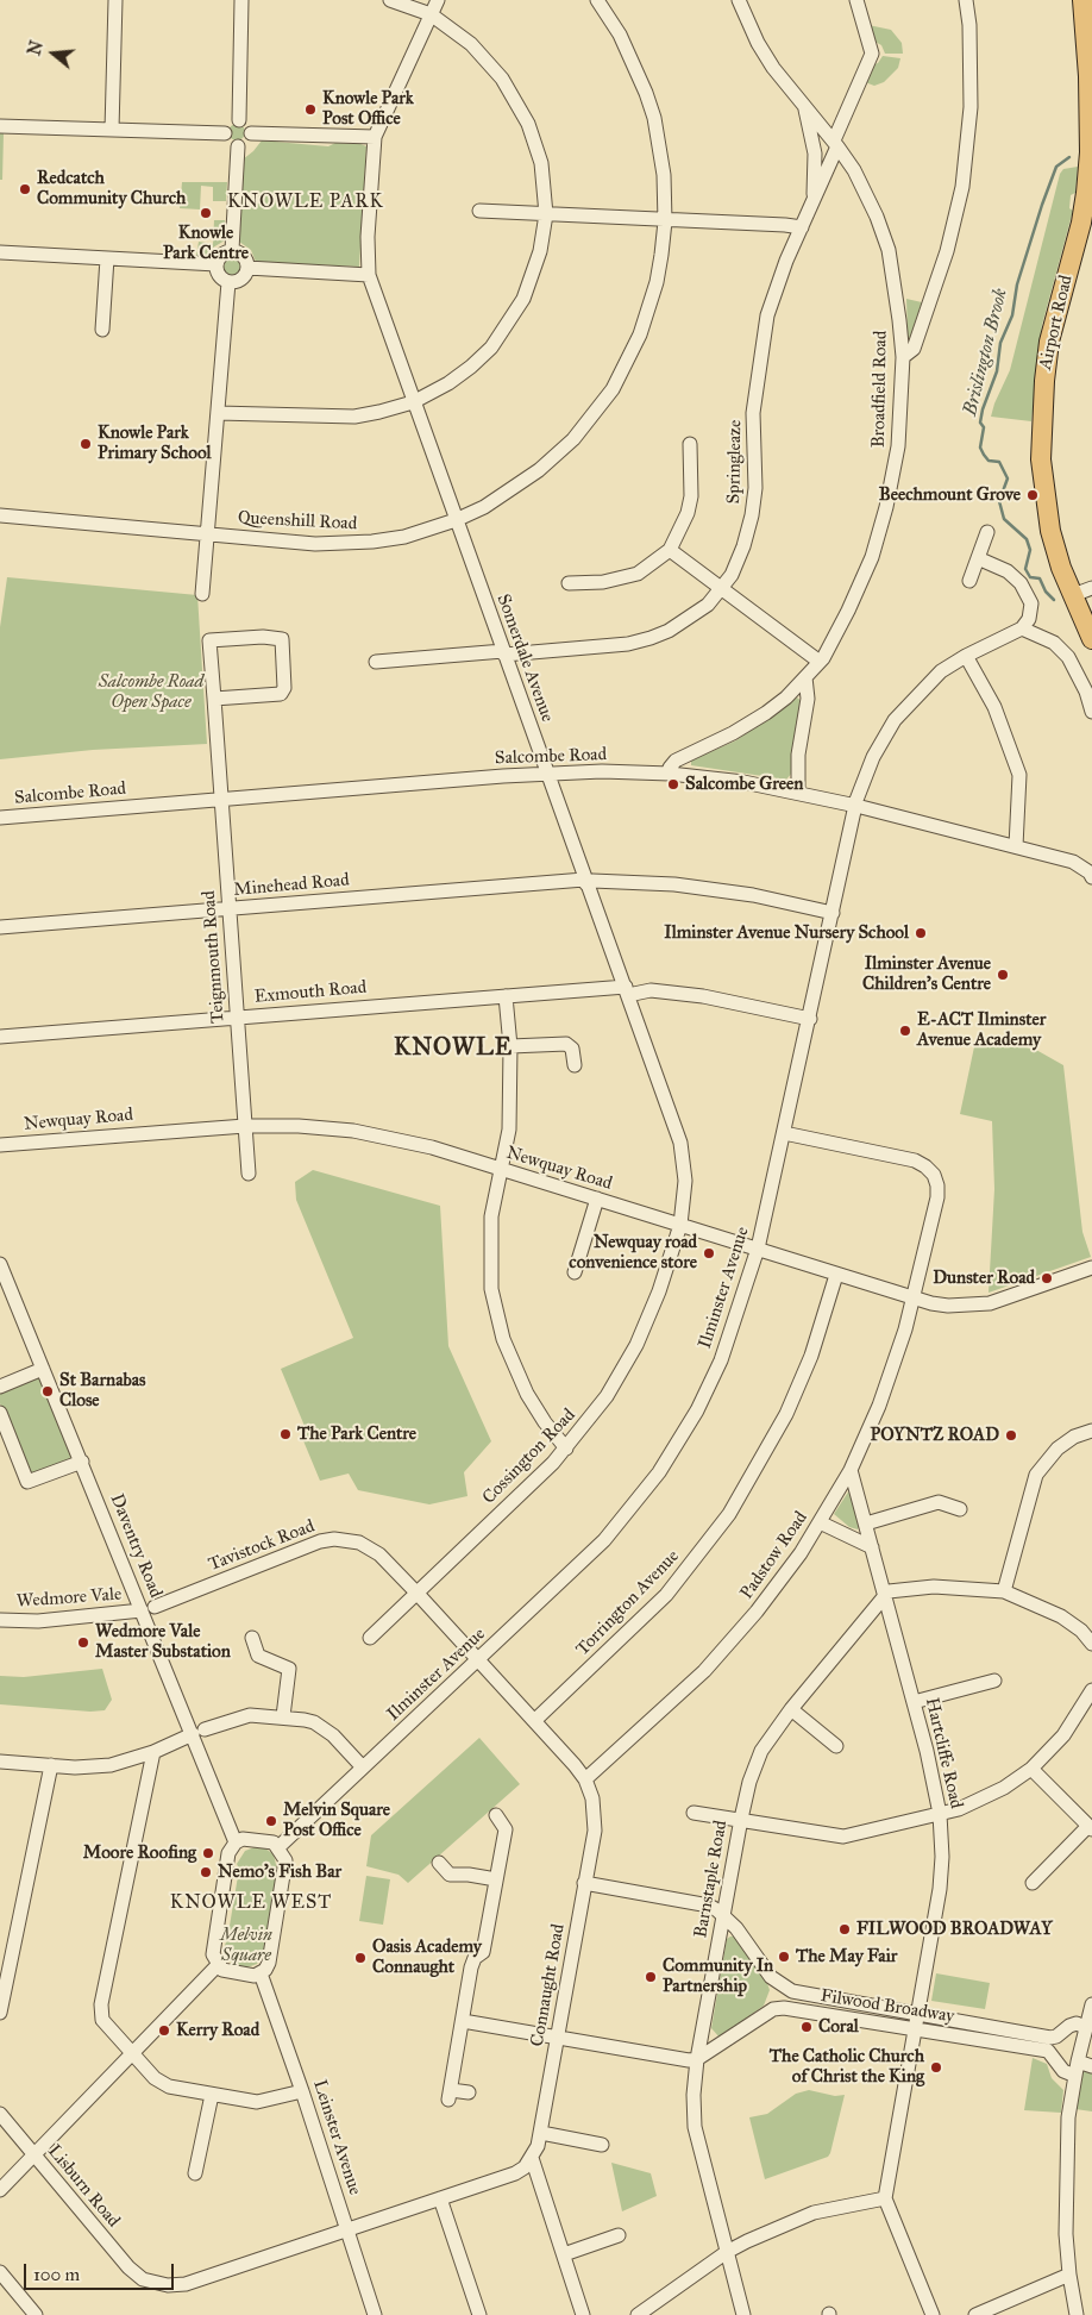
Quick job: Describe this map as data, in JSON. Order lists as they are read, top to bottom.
{
  "streets": {
    "highway": ["Airport Road"],
    "street": [
      "Broadfield Road",
      "Springleaze",
      "Queenshill Road",
      "Somerdale Avenue",
      "Salcombe Road",
      "Minehead Road",
      "Teignmouth Road",
      "Exmouth Road",
      "Newquay Road",
      "Ilminster Avenue",
      "Cossington Road",
      "Daventry Road",
      "Tavistock Road",
      "Padstow Road",
      "Wedmore Vale",
      "Torrington Avenue",
      "Hartcliffe Road",
      "Barnstaple Road",
      "Connaught Road",
      "Filwood Broadway",
      "Leinster Avenue",
      "Lisburn Road"
    ]
  },
  "crossings": [
    ["Broadfield Road", "Springleaze"],
    ["Broadfield Road", "Salcombe Road"],
    ["Springleaze", "Somerdale Avenue"],
    ["Queenshill Road", "Somerdale Avenue"],
    ["Somerdale Avenue", "Salcombe Road"],
    ["Somerdale Avenue", "Minehead Road"],
    ["Somerdale Avenue", "Exmouth Road"],
    ["Somerdale Avenue", "Newquay Road"],
    ["Somerdale Avenue", "Cossington Road"],
    ["Salcombe Road", "Teignmouth Road"],
    ["Salcombe Road", "Ilminster Avenue"],
    ["Minehead Road", "Teignmouth Road"],
    ["Minehead Road", "Ilminster Avenue"],
    ["Teignmouth Road", "Exmouth Road"],
    ["Teignmouth Road", "Newquay Road"],
    ["Exmouth Road", "Ilminster Avenue"],
    ["Newquay Road", "Ilminster Avenue"],
    ["Newquay Road", "Cossington Road"],
    ["Newquay Road", "Padstow Road"],
    ["Newquay Road", "Torrington Avenue"],
    ["Ilminster Avenue", "Tavistock Road"],
    ["Ilminster Avenue", "Connaught Road"],
    ["Cossington Road", "Tavistock Road"],
    ["Daventry Road", "Wedmore Vale"],
    ["Tavistock Road", "Connaught Road"],
    ["Padstow Road", "Hartcliffe Road"],
    ["Padstow Road", "Connaught Road"],
    ["Torrington Avenue", "Connaught Road"],
    ["Hartcliffe Road", "Barnstaple Road"],
    ["Hartcliffe Road", "Filwood Broadway"],
    ["Barnstaple Road", "Filwood Broadway"],
    ["Leinster Avenue", "Lisburn Road"]
  ],
  "districts": ["KNOWLE PARK", "KNOWLE", "KNOWLE WEST"],
  "water": ["Brislington Brook"],
  "parks": ["Salcombe Road Open Space", "Melvin Square"],
  "places": [
    "Knowle Park Post Office",
    "Redcatch Community Church",
    "Knowle Park Centre",
    "Knowle Park Primary School",
    "Beechmount Grove",
    "Salcombe Green",
    "Ilminster Avenue Nursery School",
    "Ilminster Avenue Children's Centre",
    "E-ACT Ilminster Avenue Academy",
    "Newquay road convenience store",
    "Dunster Road",
    "St Barnabas Close",
    "The Park Centre",
    "POYNTZ ROAD",
    "Wedmore Vale Master Substation",
    "Melvin Square Post Office",
    "Moore Roofing",
    "Nemo's Fish Bar",
    "FILWOOD BROADWAY",
    "The May Fair",
    "Oasis Academy Connaught",
    "Community In Partnership",
    "Coral",
    "Kerry Road",
    "The Catholic Church of Christ the King"
  ],
  "scale_bar": "100 m",
  "north": "left"
}
